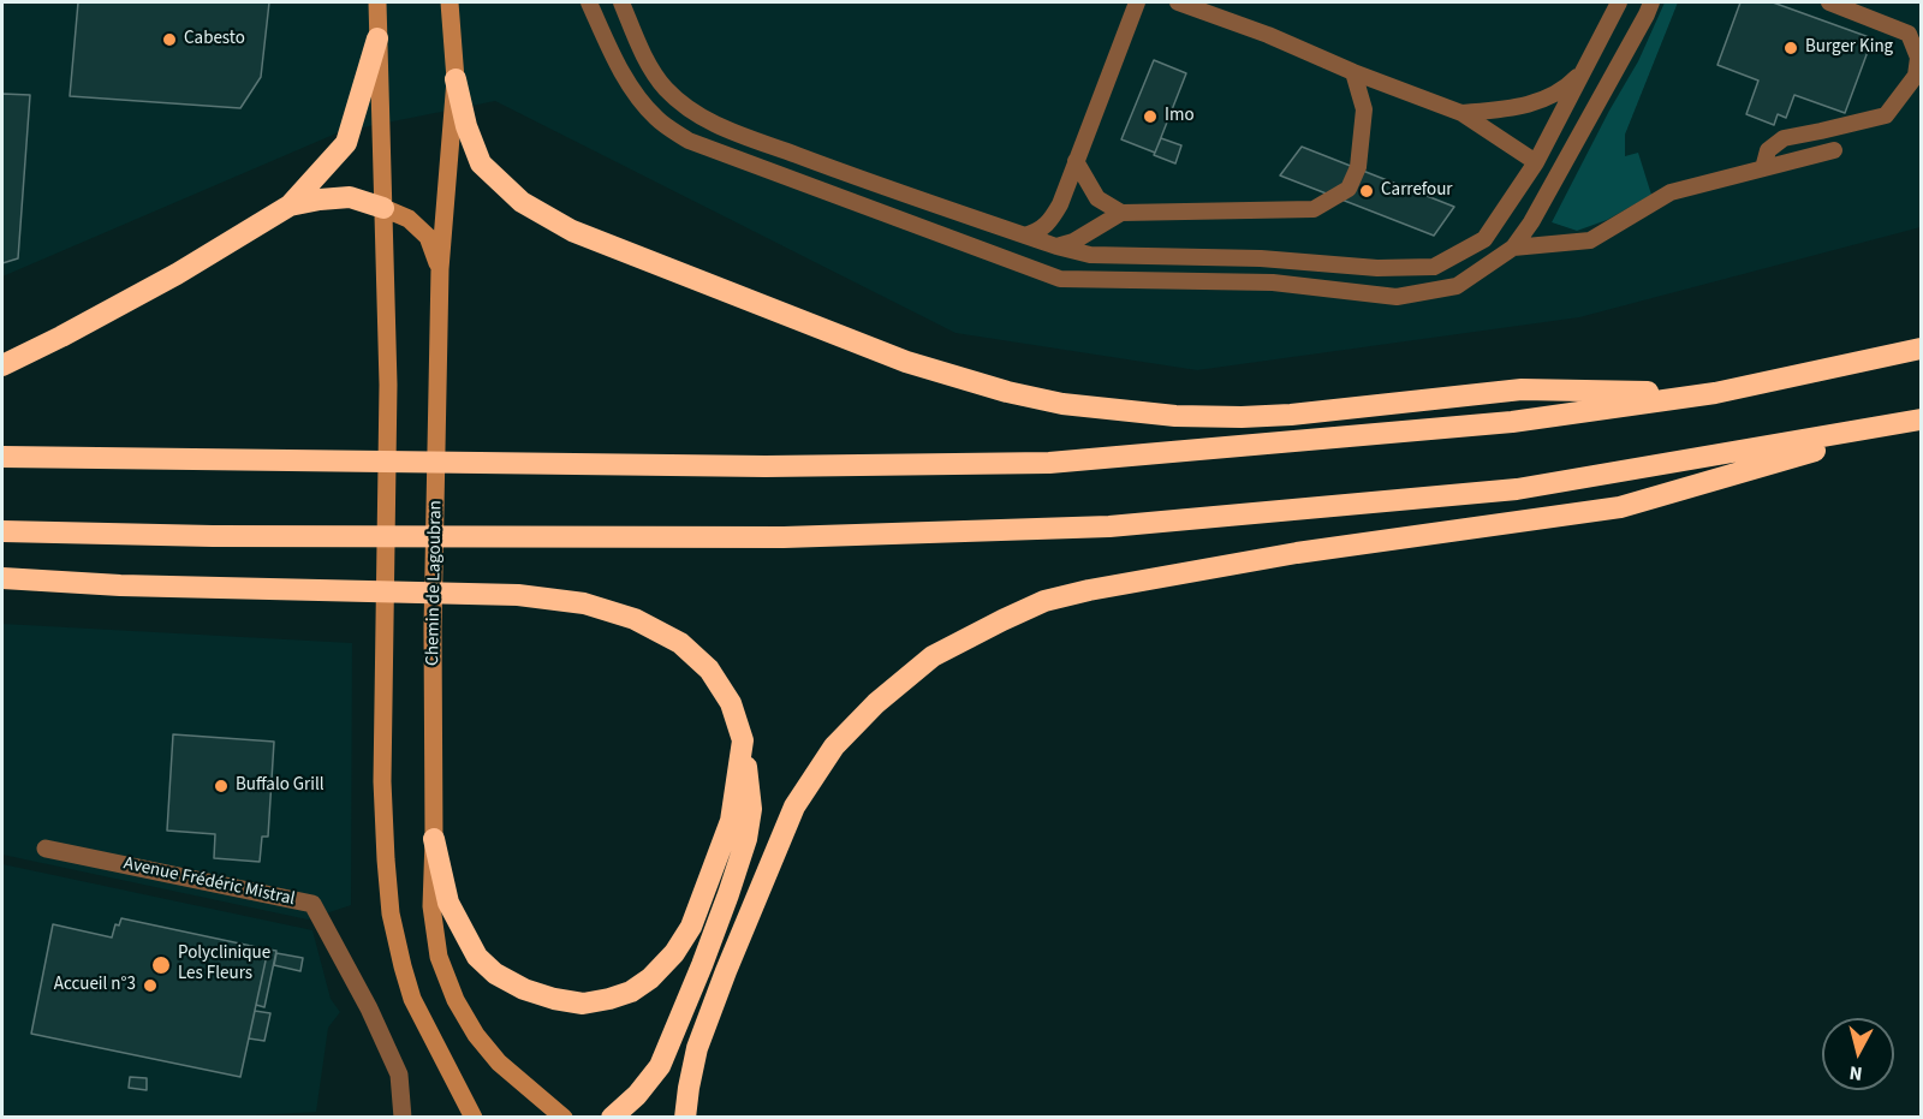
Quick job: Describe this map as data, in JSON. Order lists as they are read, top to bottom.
{
  "streets": {
    "main road": ["Chemin de Lagoubran"],
    "street": ["Avenue Frédéric Mistral"]
  },
  "places": [
    "Cabesto",
    "Burger King",
    "Imo",
    "Carrefour",
    "Buffalo Grill",
    "Polyclinique Les Fleurs",
    "Accueil n°3"
  ],
  "north": "bottom"
}
